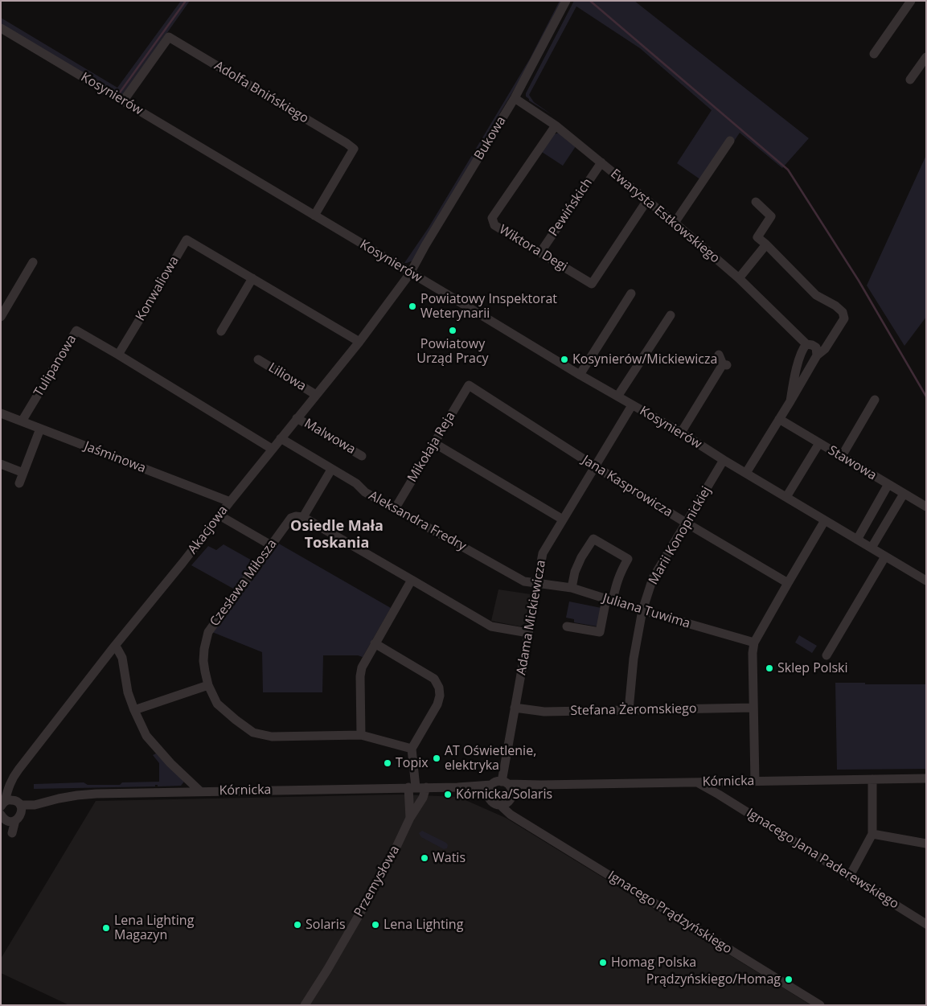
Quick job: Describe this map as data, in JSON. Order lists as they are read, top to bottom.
{
  "streets": {
    "street": [
      "Adolfa Bnińskiego",
      "Kosynierów",
      "Bukowa",
      "Pewińskich",
      "Ewarysta Estkowskiego",
      "Wiktora Degi",
      "Konwaliowa",
      "Tulipanowa",
      "Liliowa",
      "Malwowa",
      "Mikołaja Reja",
      "Jaśminowa",
      "Stawowa",
      "Jana Kasprowicza",
      "Aleksandra Fredry",
      "Akacjowa",
      "Marii Konopnickiej",
      "Czesława Miłosza",
      "Juliana Tuwima",
      "Adama Mickiewicza",
      "Stefana Żeromskiego",
      "Kórnicka",
      "Ignacego Jana Paderewskiego",
      "Przemysłowa",
      "Ignacego Prądzyńskiego"
    ]
  },
  "crossings": [
    ["Adolfa Bnińskiego", "Kosynierów"],
    ["Kosynierów", "Bukowa"],
    ["Kosynierów", "Akacjowa"],
    ["Kosynierów", "Marii Konopnickiej"],
    ["Kosynierów", "Adama Mickiewicza"],
    ["Bukowa", "Ewarysta Estkowskiego"],
    ["Bukowa", "Akacjowa"],
    ["Pewińskich", "Ewarysta Estkowskiego"],
    ["Pewińskich", "Wiktora Degi"],
    ["Ewarysta Estkowskiego", "Wiktora Degi"],
    ["Konwaliowa", "Tulipanowa"],
    ["Konwaliowa", "Akacjowa"],
    ["Tulipanowa", "Jaśminowa"],
    ["Liliowa", "Akacjowa"],
    ["Malwowa", "Akacjowa"],
    ["Mikołaja Reja", "Jana Kasprowicza"],
    ["Mikołaja Reja", "Aleksandra Fredry"],
    ["Jaśminowa", "Akacjowa"],
    ["Jana Kasprowicza", "Marii Konopnickiej"],
    ["Jana Kasprowicza", "Adama Mickiewicza"],
    ["Aleksandra Fredry", "Akacjowa"],
    ["Aleksandra Fredry", "Juliana Tuwima"],
    ["Aleksandra Fredry", "Adama Mickiewicza"],
    ["Akacjowa", "Kórnicka"],
    ["Marii Konopnickiej", "Juliana Tuwima"],
    ["Marii Konopnickiej", "Stefana Żeromskiego"],
    ["Czesława Miłosza", "Przemysłowa"],
    ["Juliana Tuwima", "Adama Mickiewicza"],
    ["Adama Mickiewicza", "Stefana Żeromskiego"],
    ["Adama Mickiewicza", "Kórnicka"],
    ["Adama Mickiewicza", "Ignacego Prądzyńskiego"],
    ["Kórnicka", "Ignacego Jana Paderewskiego"],
    ["Kórnicka", "Przemysłowa"],
    ["Kórnicka", "Ignacego Prądzyńskiego"]
  ],
  "districts": ["Osiedle Mała Toskania"],
  "places": [
    "Powiatowy Inspektorat Weterynarii",
    "Powiatowy Urząd Pracy",
    "Kosynierów/Mickiewicza",
    "Sklep Polski",
    "AT Oświetlenie, elektryka",
    "Topix",
    "Kórnicka/Solaris",
    "Watis",
    "Solaris",
    "Lena Lighting",
    "Lena Lighting Magazyn",
    "Homag Polska",
    "Prądzyńskiego/Homag"
  ]
}
